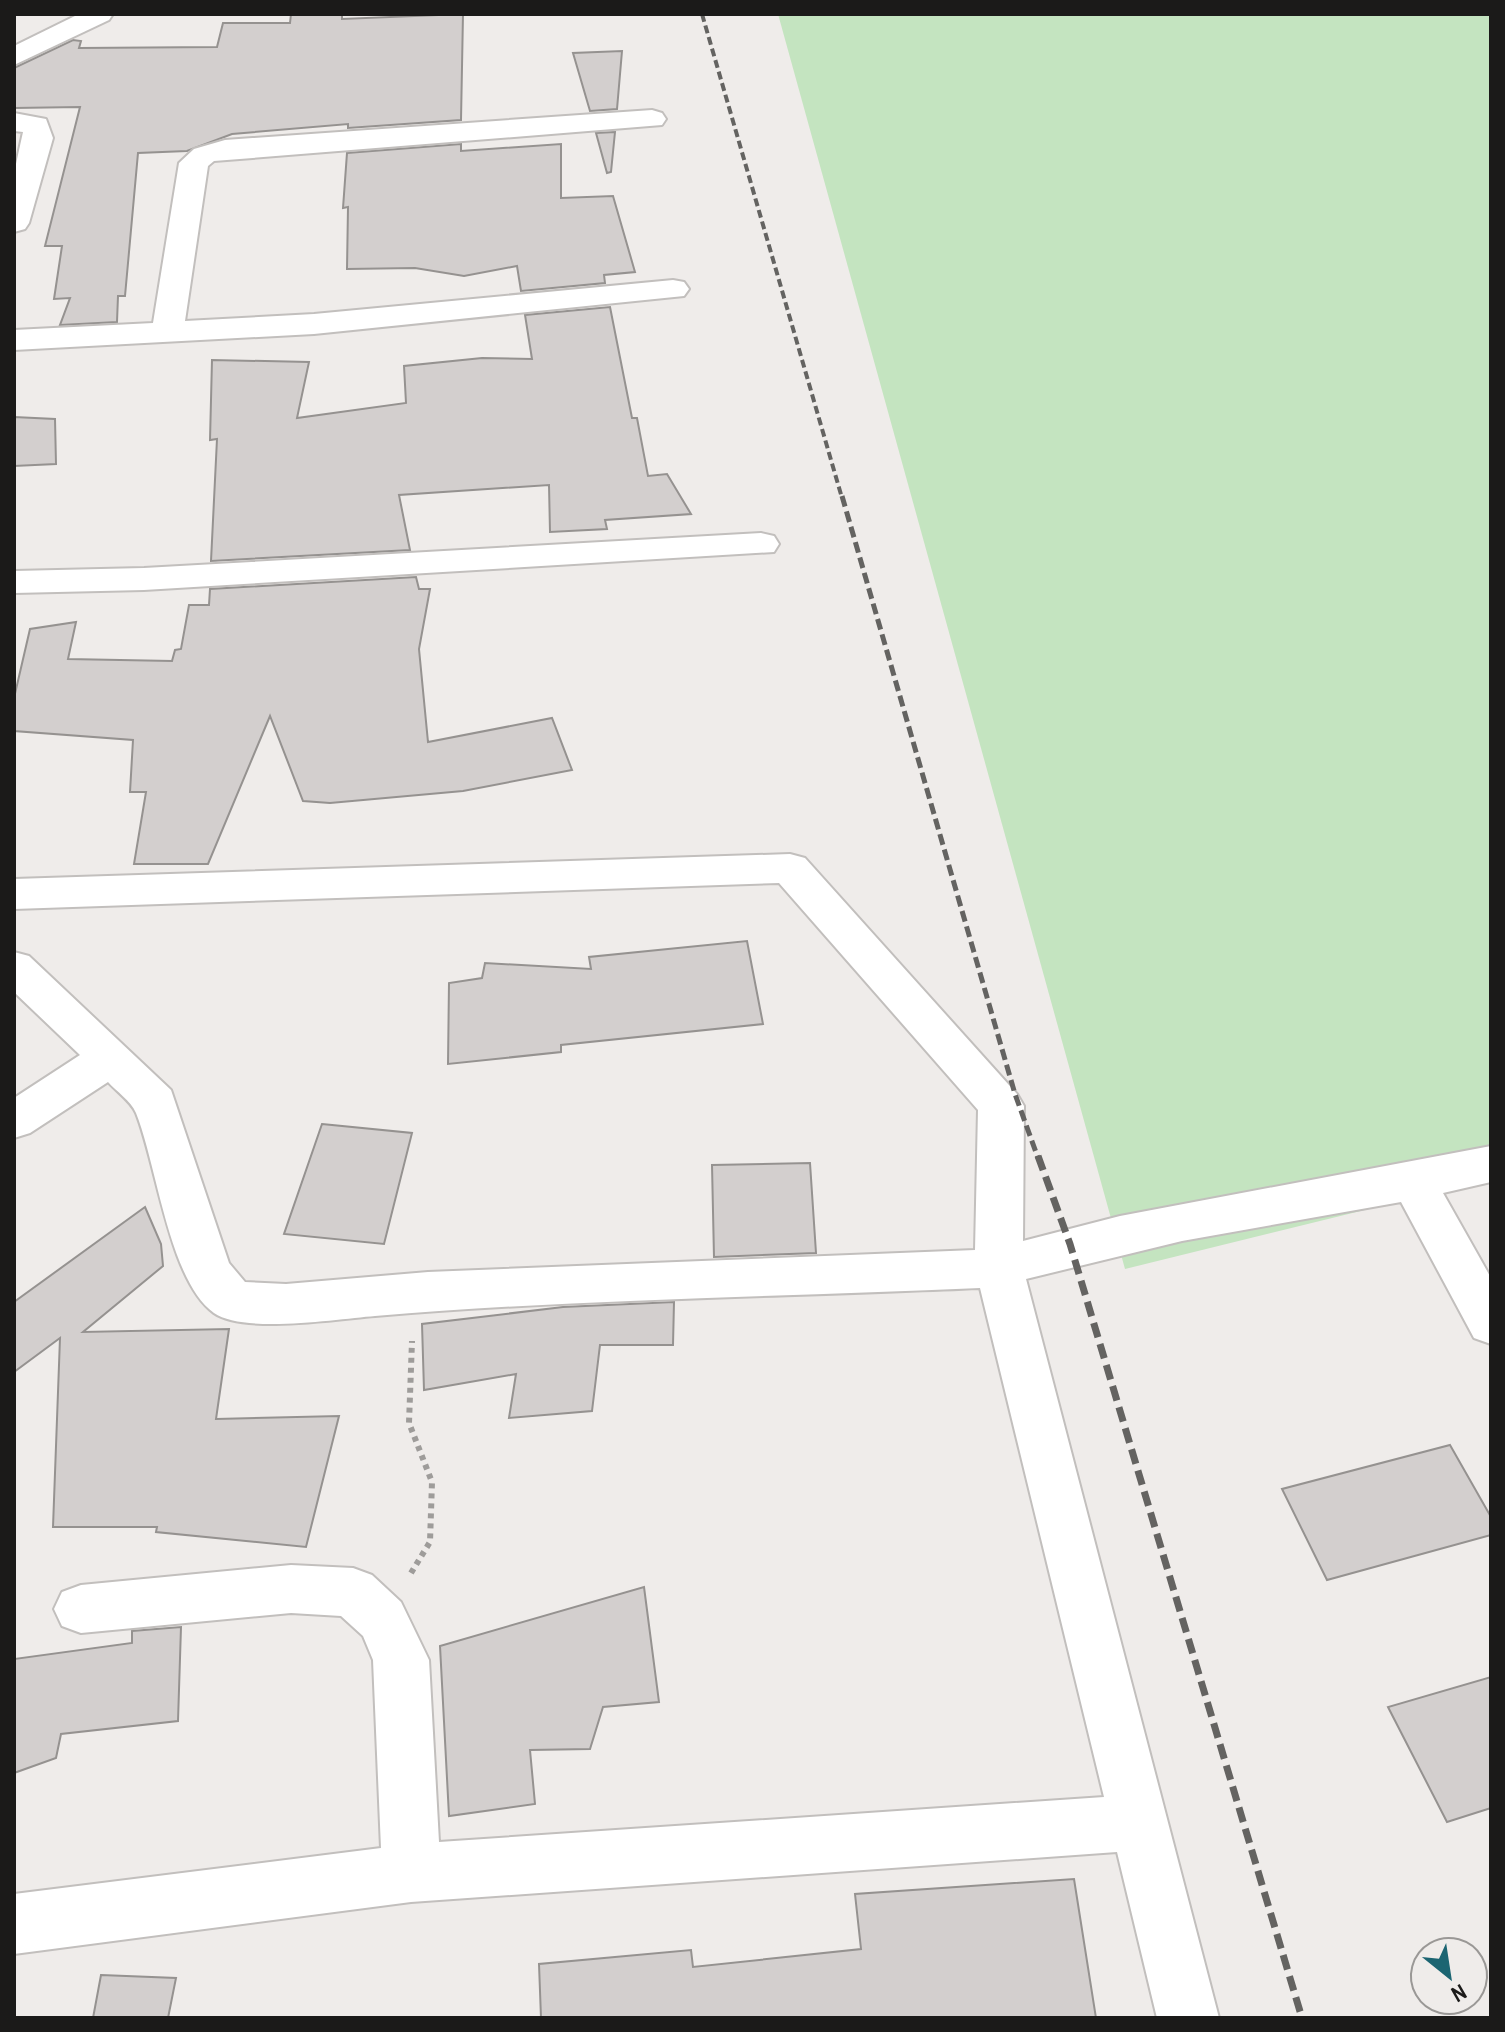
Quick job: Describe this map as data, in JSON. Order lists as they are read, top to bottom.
{
  "north": "bottom right"
}
